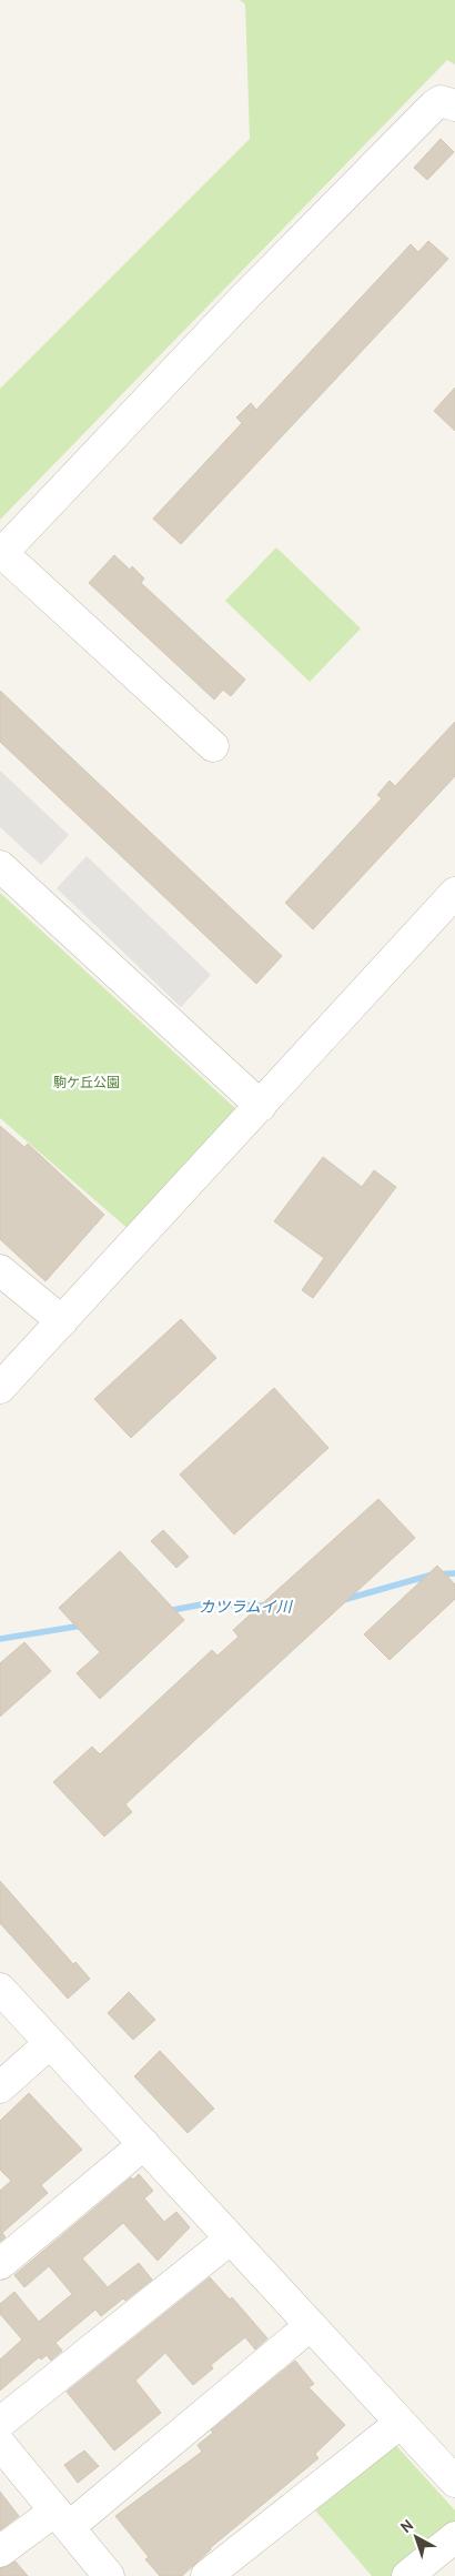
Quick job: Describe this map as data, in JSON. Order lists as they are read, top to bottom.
{
  "water": ["カツラムイ川"],
  "parks": ["駒ケ丘公園"],
  "north": "top left"
}
